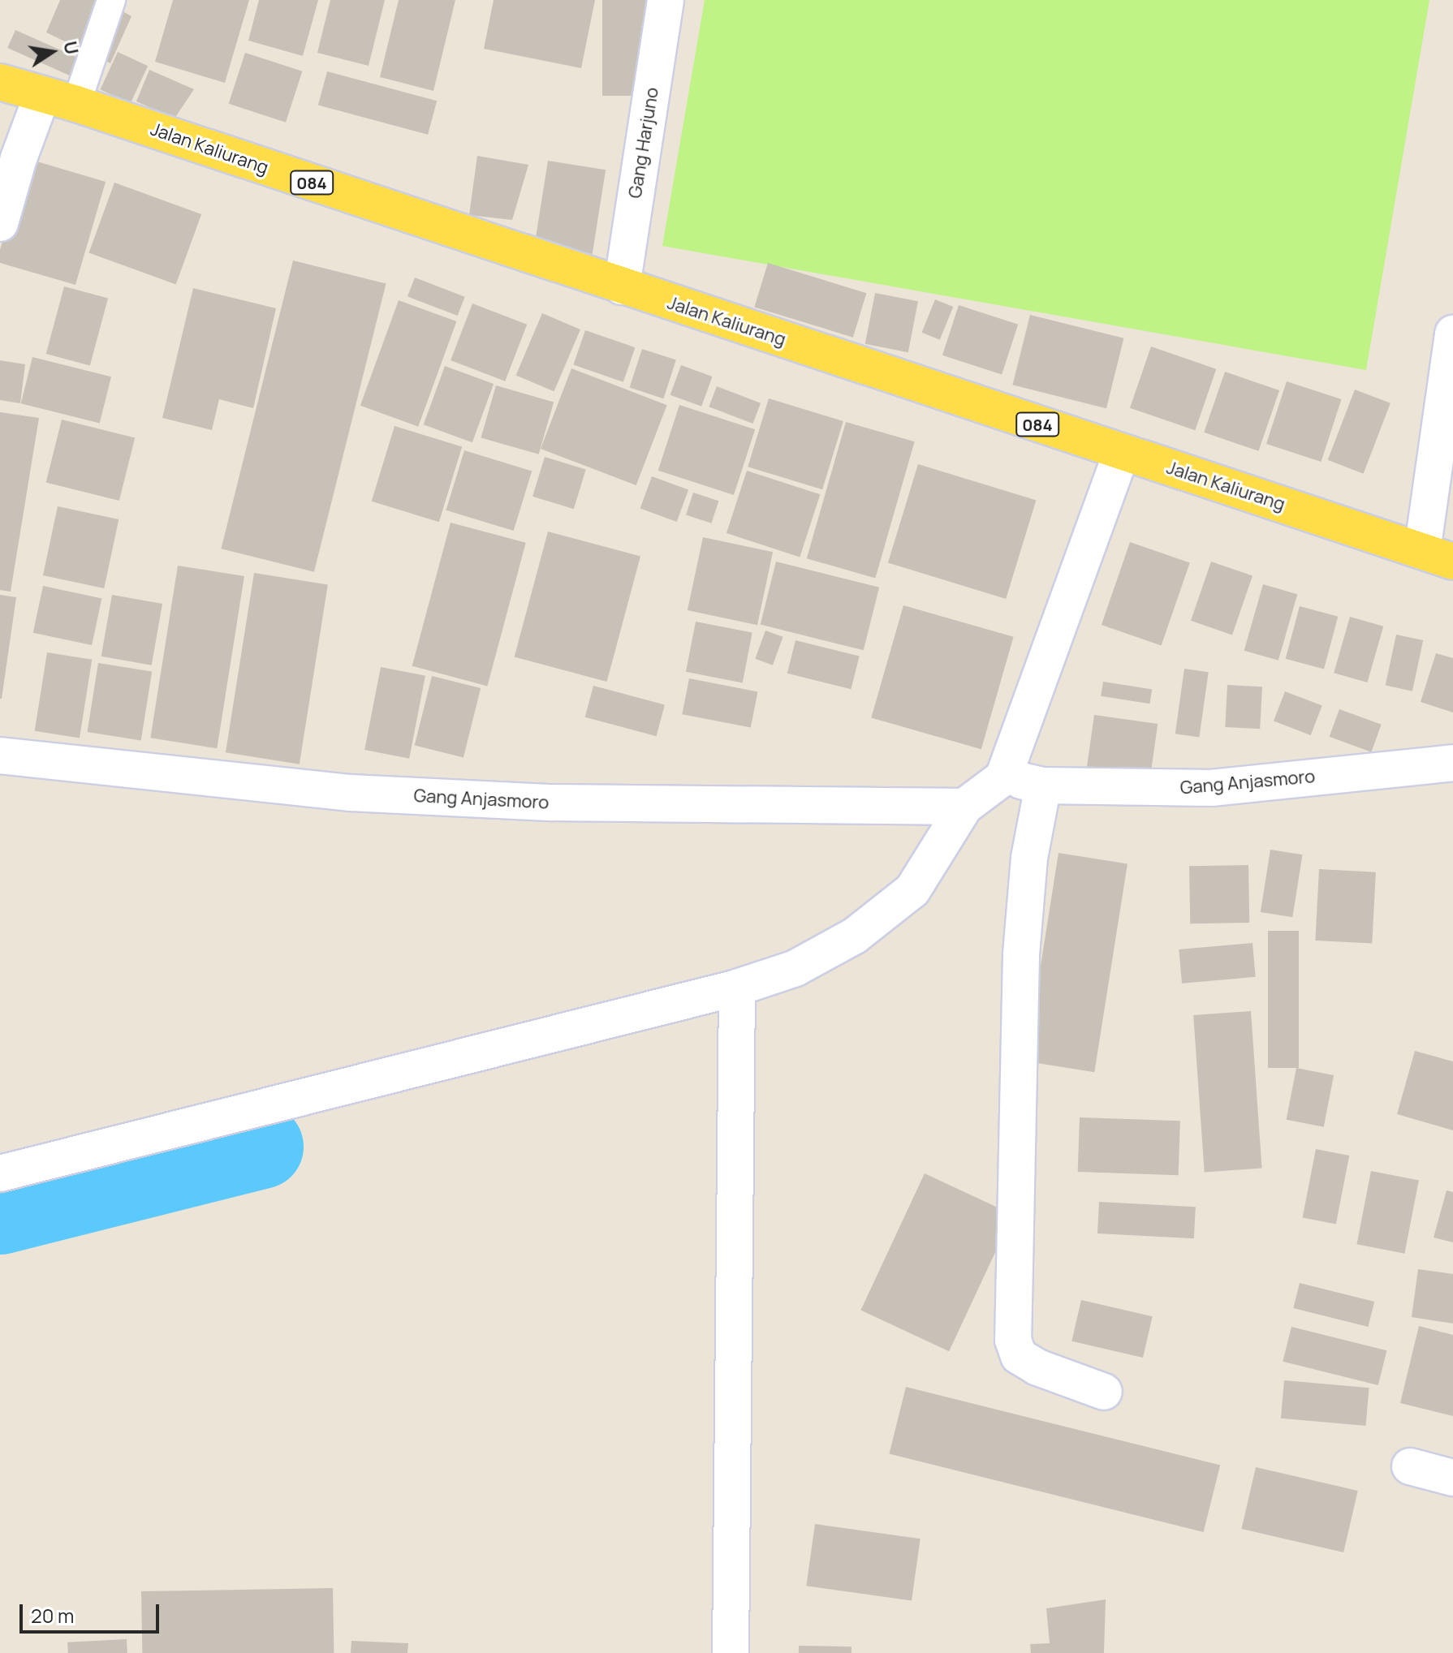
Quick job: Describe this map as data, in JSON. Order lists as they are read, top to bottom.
{
  "streets": {
    "main road": ["Jalan Kaliurang", "084"],
    "street": ["Gang Harjuno", "Gang Anjasmoro"]
  },
  "crossings": [
    ["Gang Harjuno", "Jalan Kaliurang"]
  ],
  "scale_bar": "20 m",
  "north": "right"
}
